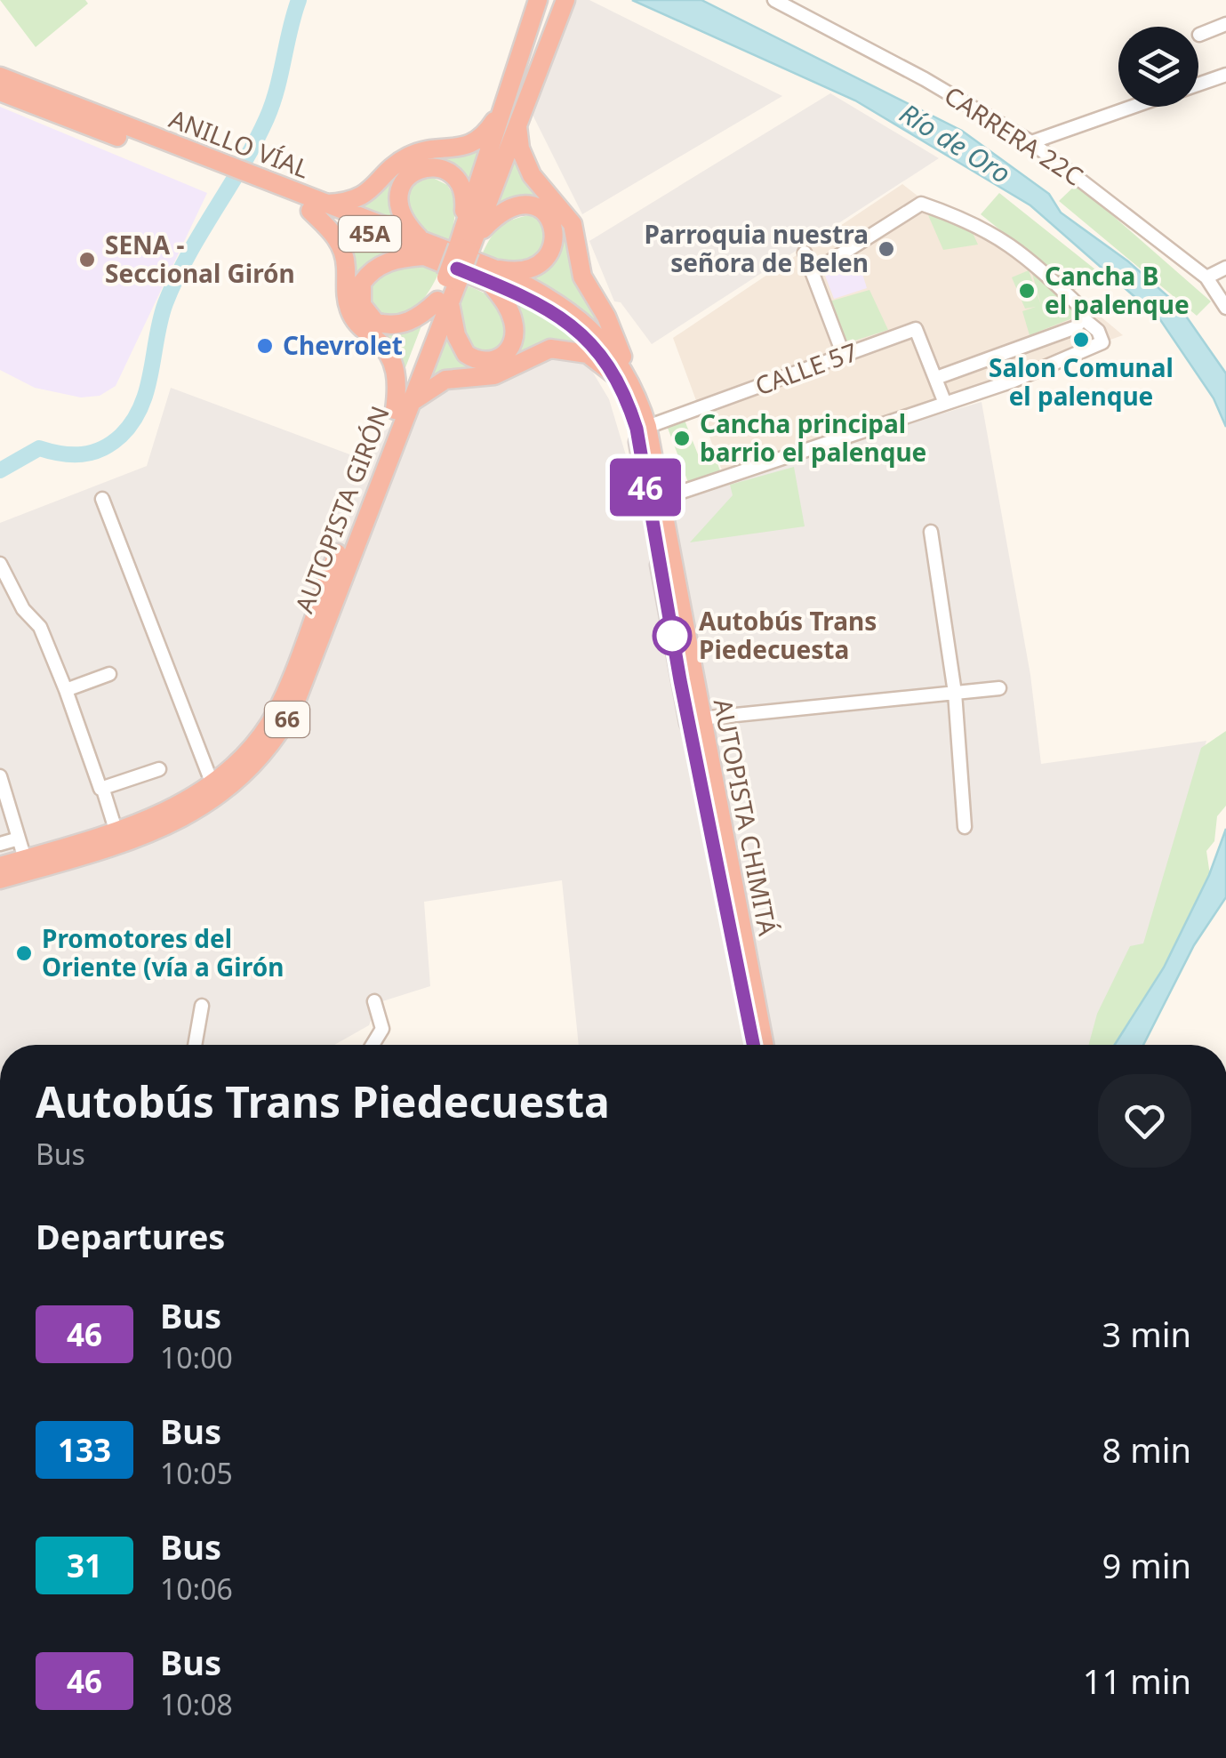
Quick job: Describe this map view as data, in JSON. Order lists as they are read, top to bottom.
{
  "streets": {
    "highway": [
      "ANILLO VÍAL",
      "45A",
      "AUTOPISTA GIRÓN",
      "66",
      "AUTOPISTA CHIMITÁ"
    ],
    "street": ["CARRERA 22C", "CALLE 57"]
  },
  "crossings": [
    ["ANILLO VÍAL", "AUTOPISTA GIRÓN"],
    ["ANILLO VÍAL", "AUTOPISTA CHIMITÁ"],
    ["CALLE 57", "AUTOPISTA CHIMITÁ"],
    ["AUTOPISTA GIRÓN", "AUTOPISTA CHIMITÁ"]
  ],
  "water": ["Río de Oro"],
  "places": [
    "Parroquia nuestra señora de Belen",
    "SENA - Seccional Girón",
    "Cancha B el palenque",
    "Salon Comunal el palenque",
    "Chevrolet",
    "Cancha principal barrio el palenque",
    "Autobús Trans Piedecuesta",
    "Promotores del Oriente (vía a Girón"
  ],
  "lines": ["bus line 46"],
  "page": {
    "on_map": "46",
    "heading": [
      ["Autobús Trans Piedecuesta", "Bus"],
      "Departures"
    ],
    "list": [
      {
        "mark": "46",
        "name": "Bus",
        "note": "10:00",
        "value": "3 min"
      },
      {
        "mark": "133",
        "name": "Bus",
        "note": "10:05",
        "value": "8 min"
      },
      {
        "mark": "31",
        "name": "Bus",
        "note": "10:06",
        "value": "9 min"
      },
      {
        "mark": "46",
        "name": "Bus",
        "note": "10:08",
        "value": "11 min"
      }
    ]
  }
}
